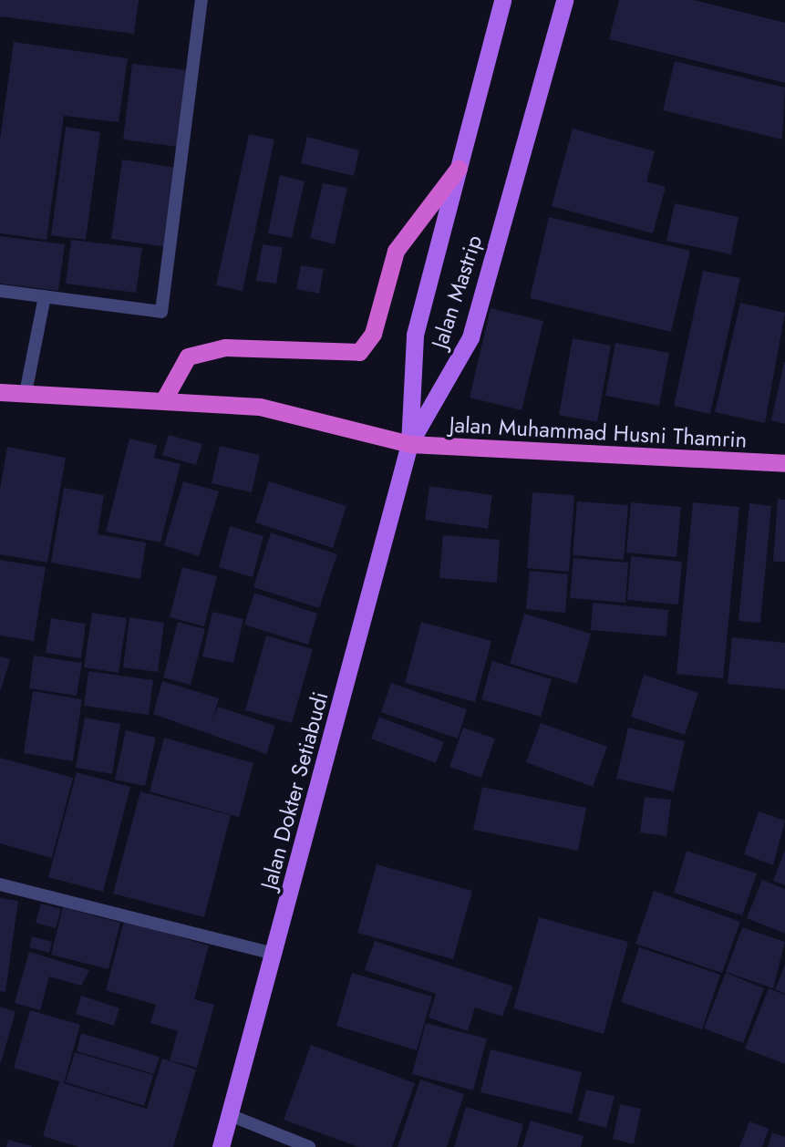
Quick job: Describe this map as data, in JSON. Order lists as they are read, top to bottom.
{
  "streets": {
    "highway": ["Jalan Muhammad Husni Thamrin"],
    "main road": ["Jalan Mastrip", "Jalan Dokter Setiabudi"]
  },
  "crossings": [
    ["Jalan Mastrip", "Jalan Muhammad Husni Thamrin"],
    ["Jalan Mastrip", "Jalan Dokter Setiabudi"],
    ["Jalan Muhammad Husni Thamrin", "Jalan Dokter Setiabudi"]
  ]
}
